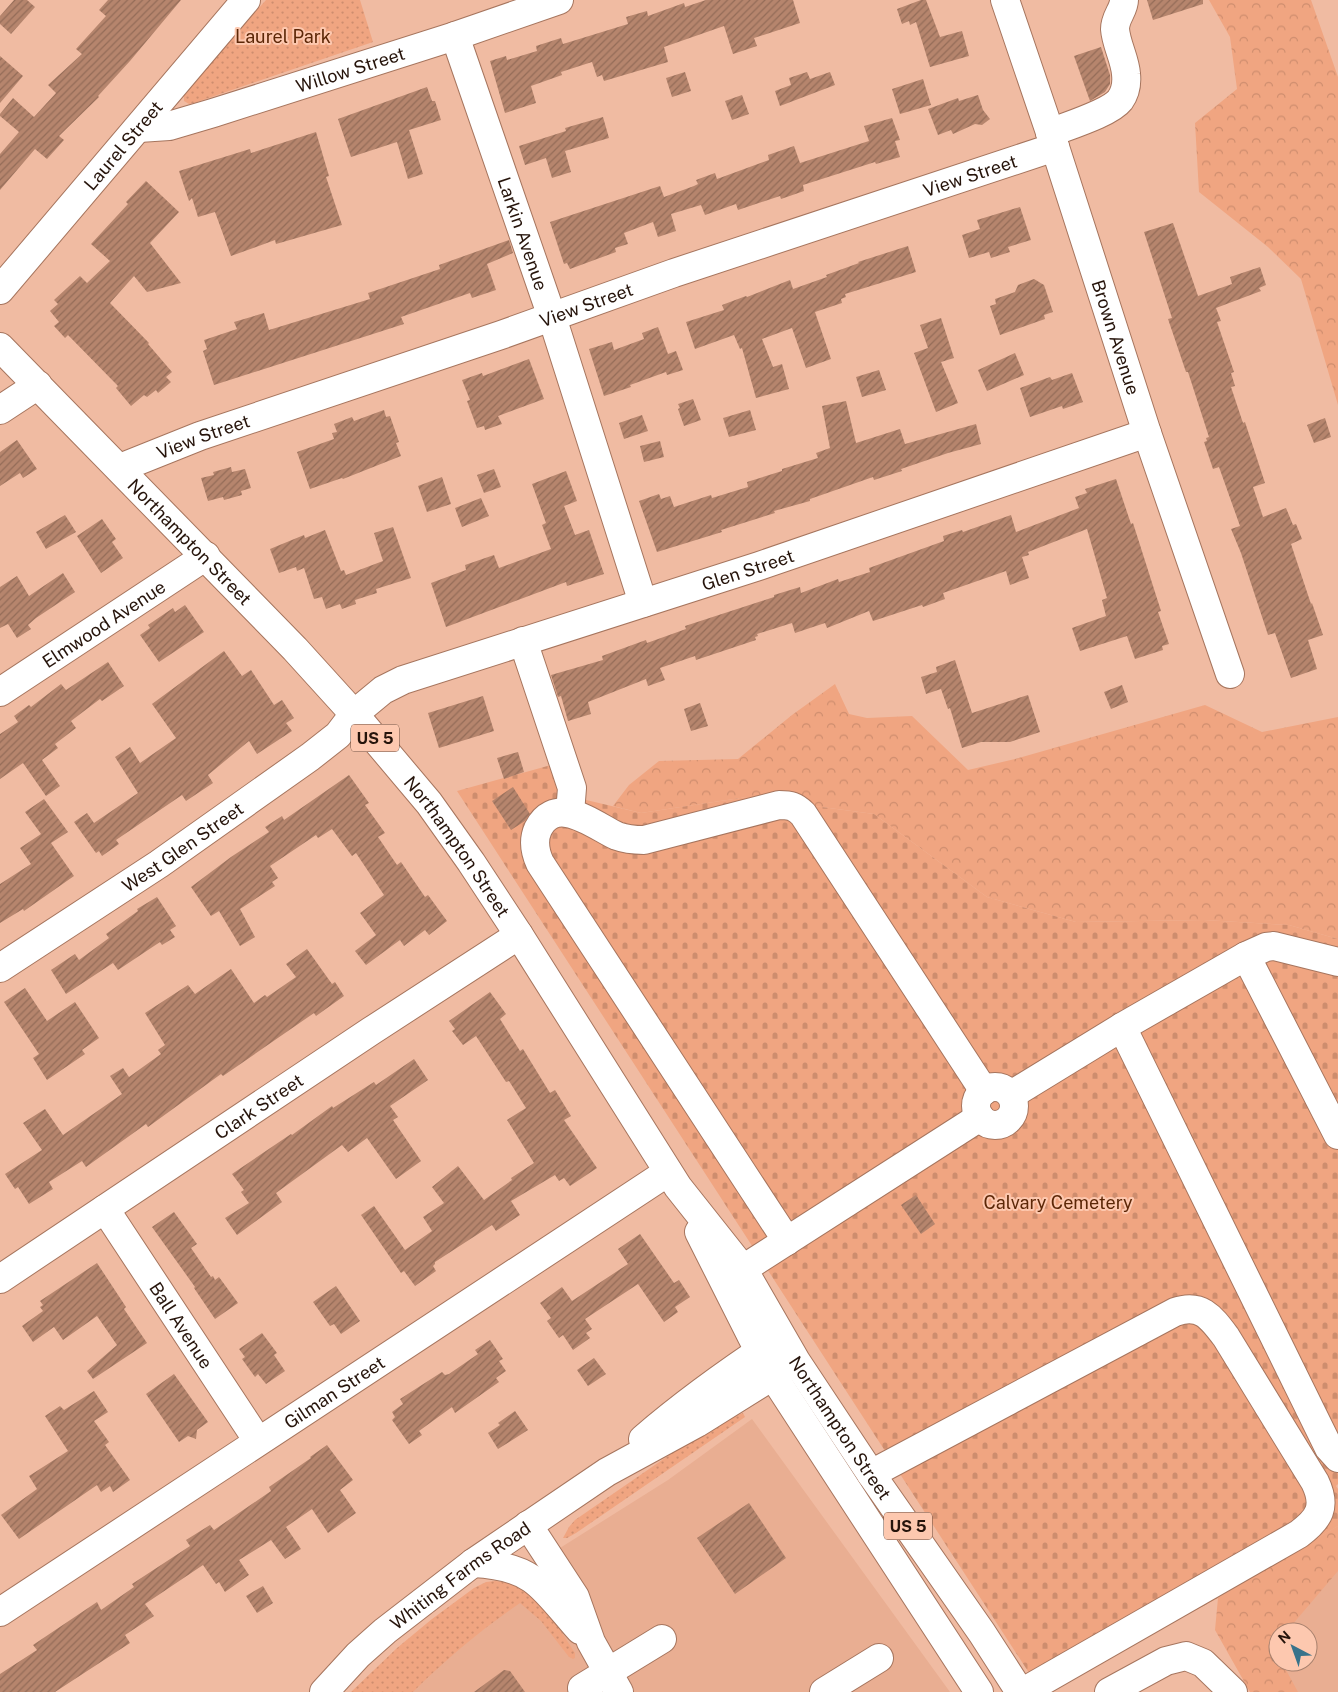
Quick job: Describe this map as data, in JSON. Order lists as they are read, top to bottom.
{
  "streets": {
    "street": [
      "Willow Street",
      "Laurel Street",
      "View Street",
      "Larkin Avenue",
      "Brown Avenue",
      "Northampton Street",
      "Glen Street",
      "Elmwood Avenue",
      "US 5",
      "West Glen Street",
      "Clark Street",
      "Ball Avenue",
      "Gilman Street",
      "Whiting Farms Road"
    ]
  },
  "crossings": [
    ["Willow Street", "Laurel Street"],
    ["Willow Street", "Larkin Avenue"],
    ["View Street", "Larkin Avenue"],
    ["View Street", "Brown Avenue"],
    ["View Street", "Northampton Street"],
    ["Larkin Avenue", "Glen Street"],
    ["Brown Avenue", "Glen Street"],
    ["Northampton Street", "Glen Street"],
    ["Northampton Street", "Elmwood Avenue"],
    ["Northampton Street", "West Glen Street"],
    ["Northampton Street", "Clark Street"],
    ["Northampton Street", "Gilman Street"],
    ["Northampton Street", "Whiting Farms Road"],
    ["Glen Street", "West Glen Street"],
    ["Clark Street", "Ball Avenue"],
    ["Ball Avenue", "Gilman Street"]
  ],
  "parks": ["Laurel Park", "Calvary Cemetery"],
  "north": "top left"
}
